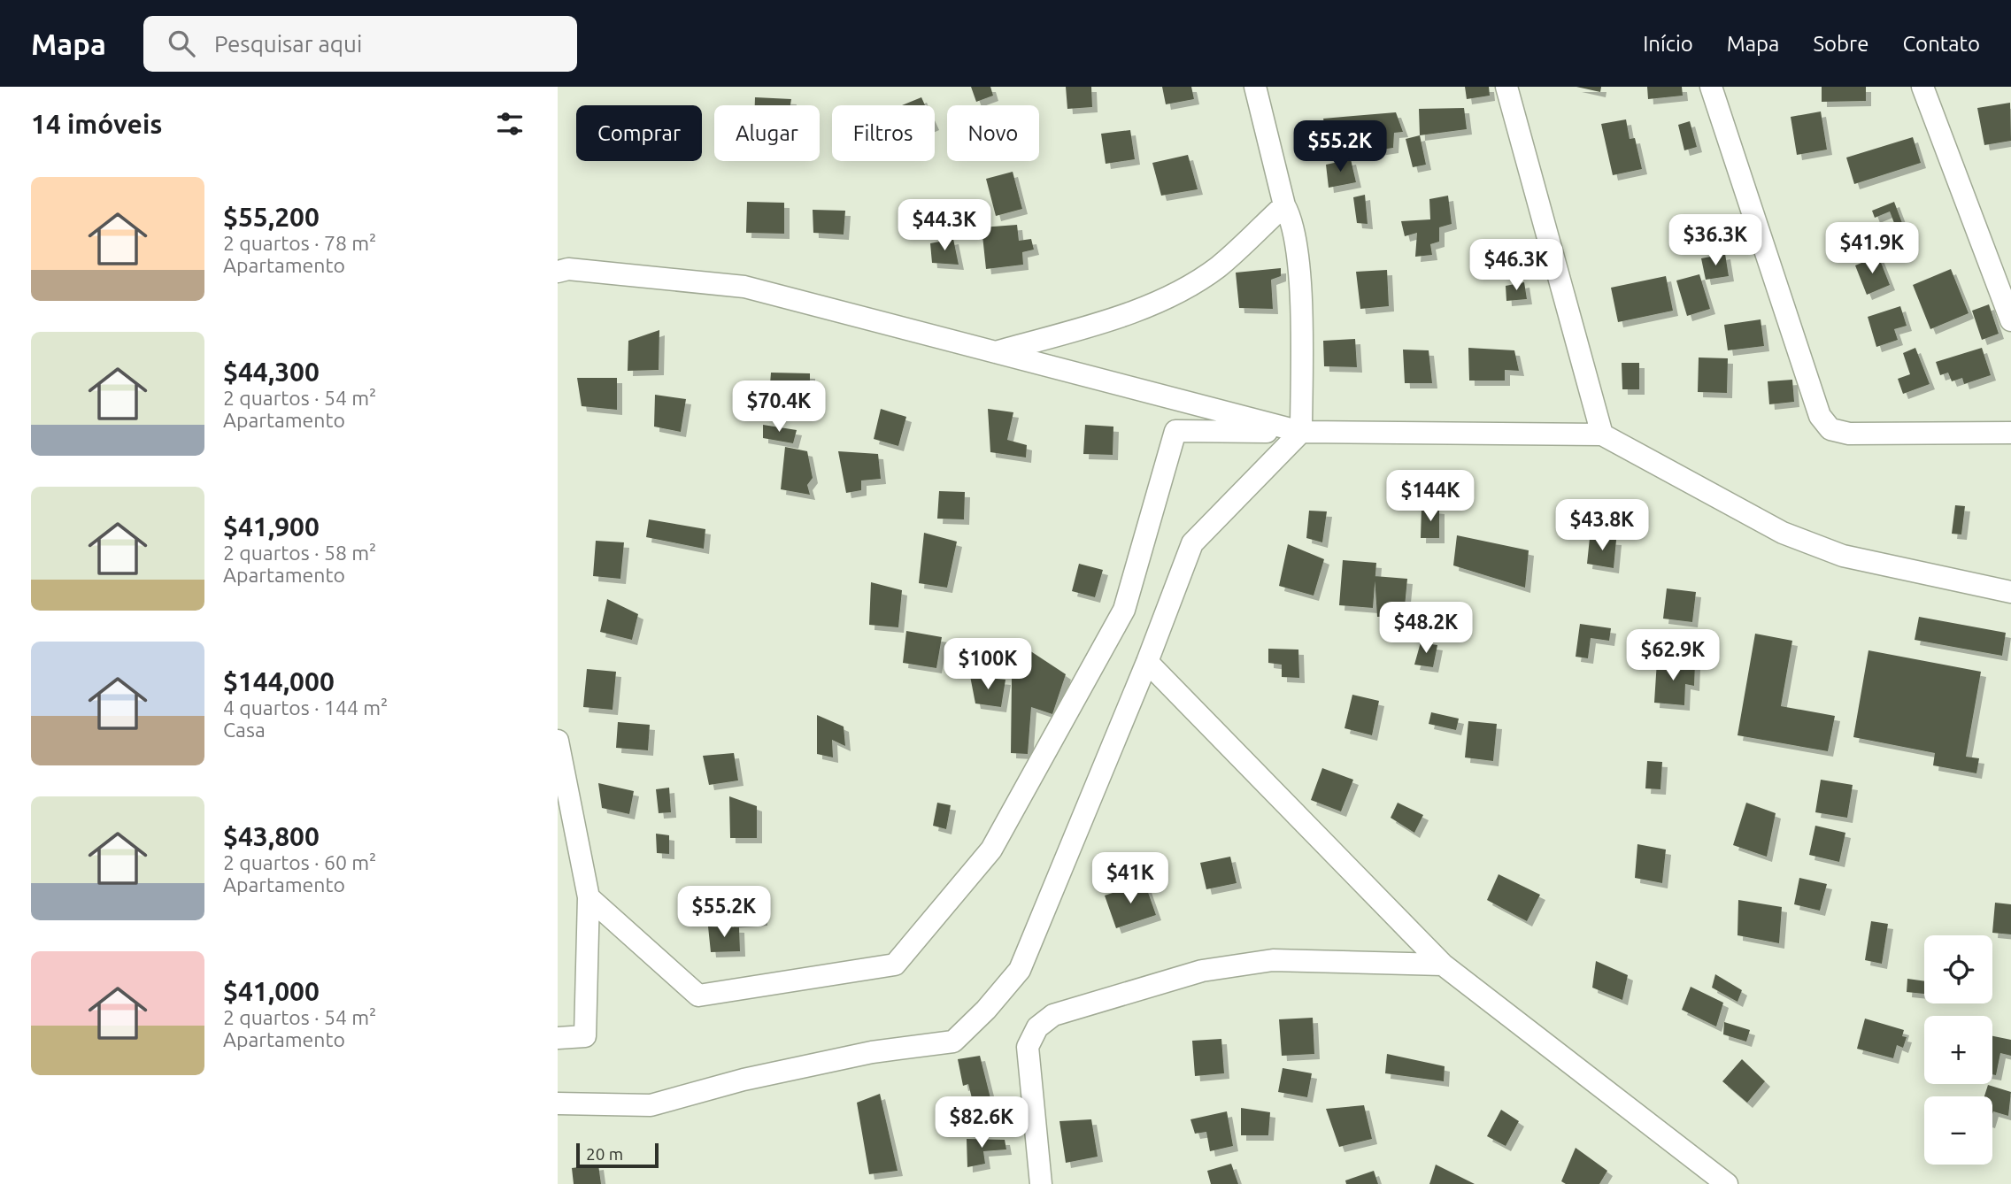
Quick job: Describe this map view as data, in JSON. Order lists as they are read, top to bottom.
{
  "scale_bar": "20 m",
  "page": {
    "header": "Mapa",
    "search": "Pesquisar aqui",
    "nav": [
      "Início",
      "Mapa",
      "Sobre",
      "Contato"
    ],
    "heading": "14 imóveis",
    "chip": [
      "Comprar",
      "Alugar",
      "Filtros",
      "Novo"
    ],
    "price": [
      "$55.2K",
      "$44.3K",
      "$36.3K",
      "$41.9K",
      "$46.3K",
      "$70.4K",
      "$144K",
      "$43.8K",
      "$48.2K",
      "$62.9K",
      "$100K",
      "$41K",
      "$55.2K",
      "$82.6K"
    ],
    "list": [
      {
        "name": "$55,200",
        "note": "2 quartos · 78 m² · Apartamento"
      },
      {
        "name": "$44,300",
        "note": "2 quartos · 54 m² · Apartamento"
      },
      {
        "name": "$41,900",
        "note": "2 quartos · 58 m² · Apartamento"
      },
      {
        "name": "$144,000",
        "note": "4 quartos · 144 m² · Casa"
      },
      {
        "name": "$43,800",
        "note": "2 quartos · 60 m² · Apartamento"
      },
      {
        "name": "$41,000",
        "note": "2 quartos · 54 m² · Apartamento"
      }
    ],
    "map_buttons": ["+", "−"],
    "scale": "20 m"
  }
}
